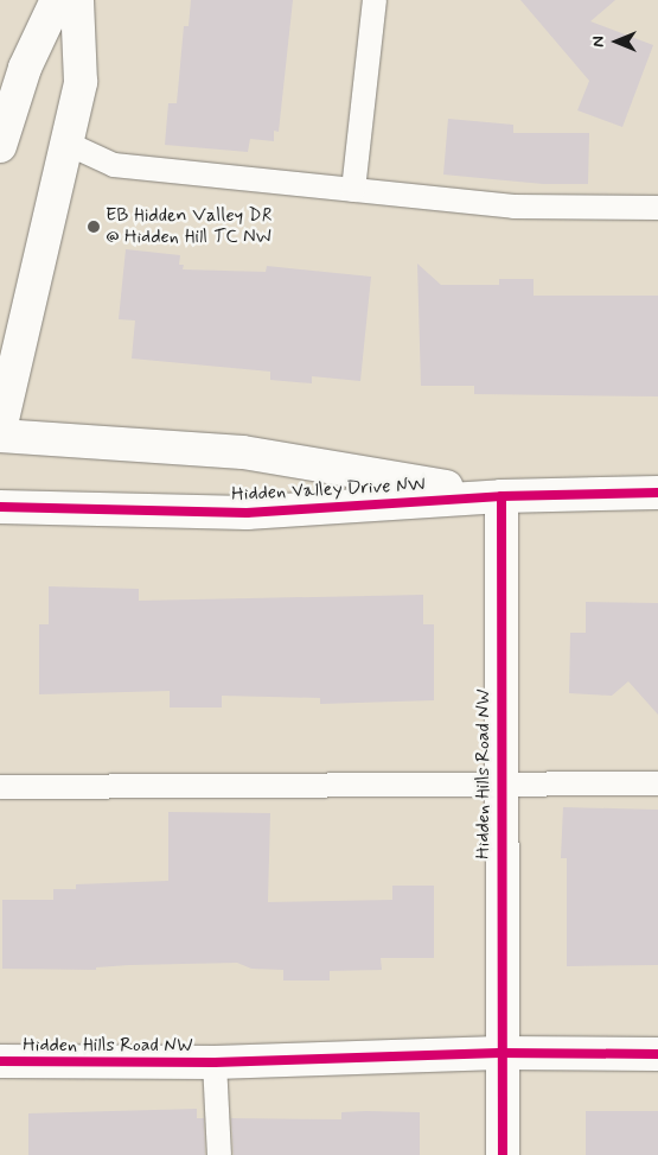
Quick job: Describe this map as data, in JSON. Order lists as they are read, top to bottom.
{
  "streets": {
    "street": ["Hidden Valley Drive NW", "Hidden Hills Road NW"]
  },
  "crossings": [
    ["Hidden Valley Drive NW", "Hidden Hills Road NW"]
  ],
  "places": ["EB Hidden Valley DR @ Hidden Hill TC NW"],
  "north": "left"
}
